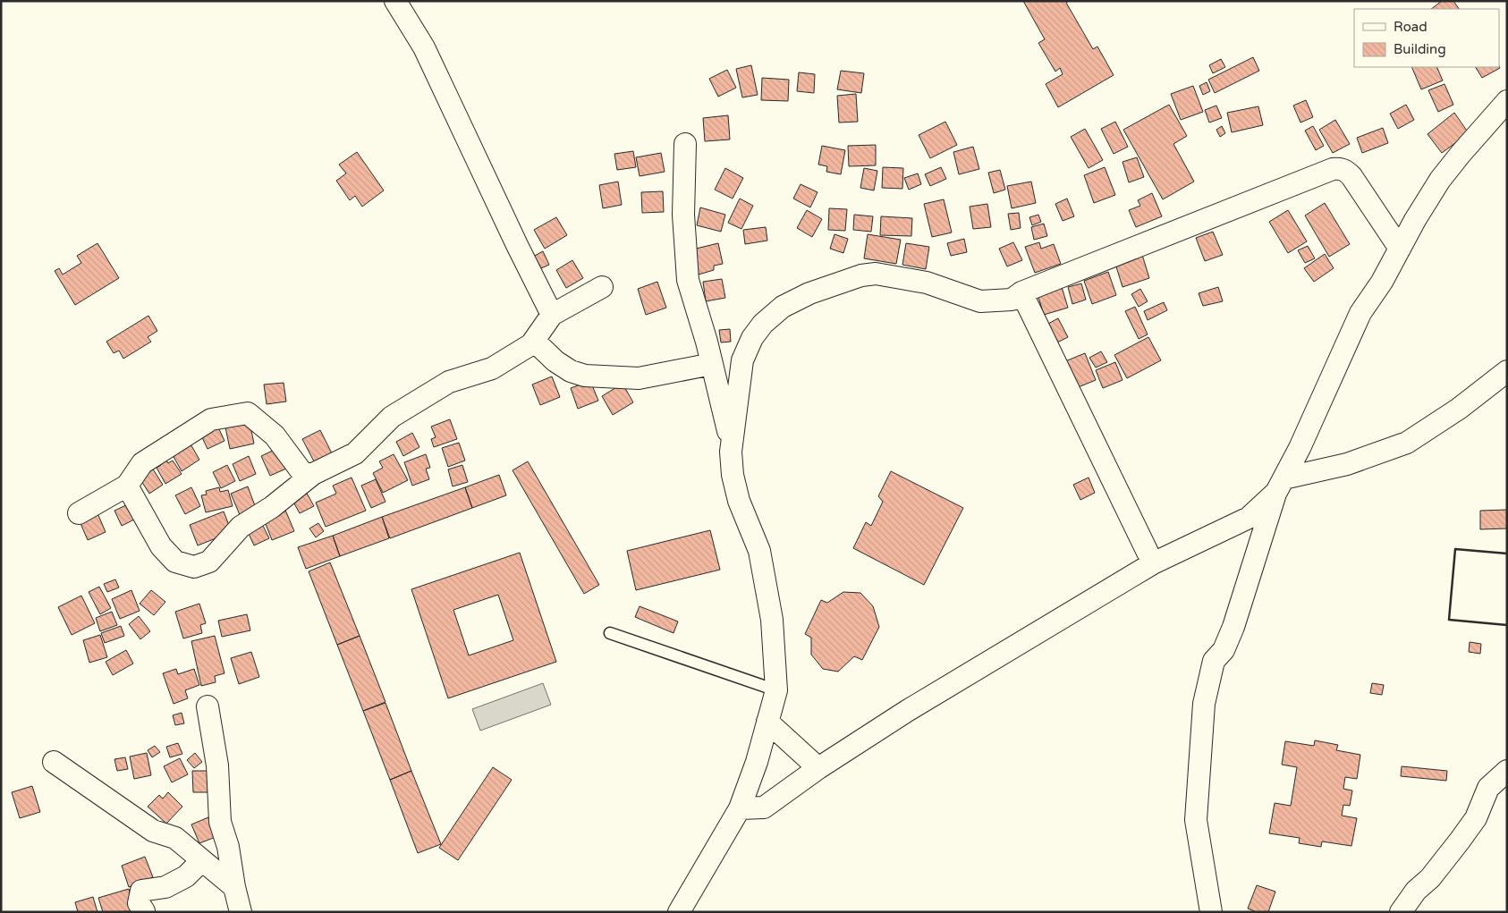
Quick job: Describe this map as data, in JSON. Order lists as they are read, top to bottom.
{
  "legend": ["Road", "Building"]
}
